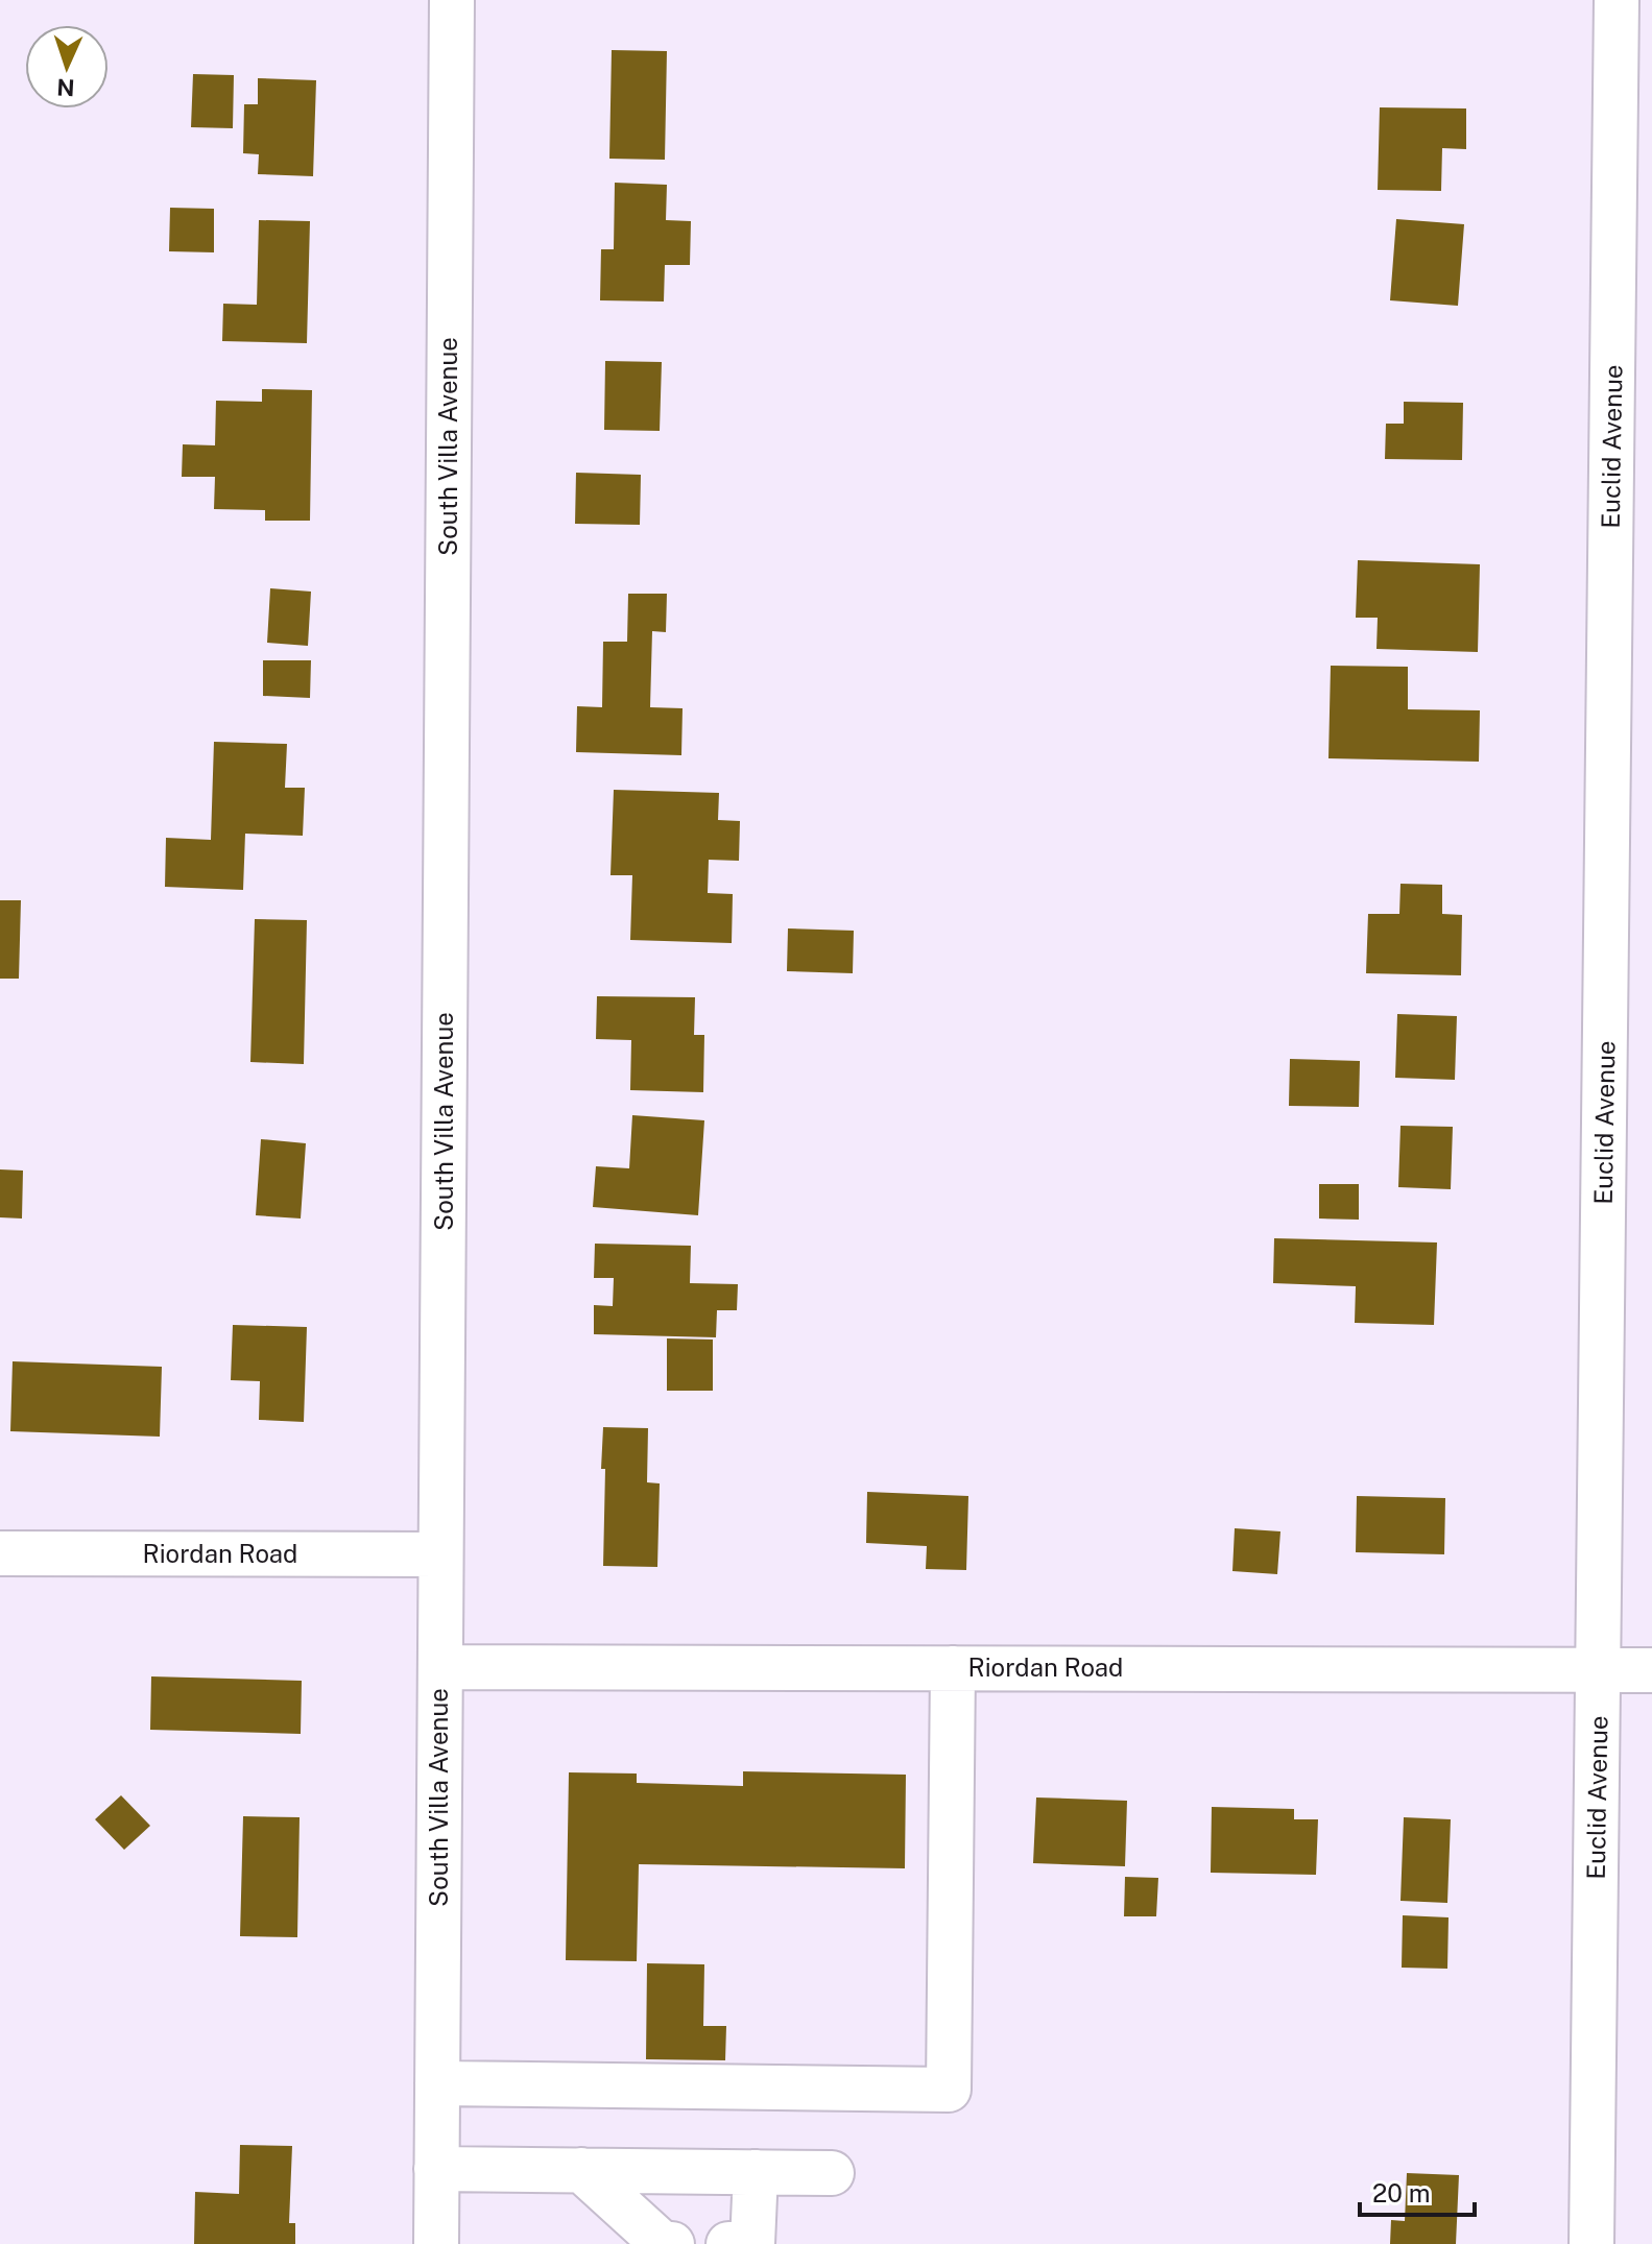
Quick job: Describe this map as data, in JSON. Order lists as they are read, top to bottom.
{
  "streets": {
    "street": ["South Villa Avenue", "Euclid Avenue", "Riordan Road"]
  },
  "crossings": [
    ["South Villa Avenue", "Riordan Road"],
    ["Euclid Avenue", "Riordan Road"]
  ],
  "scale_bar": "20 m",
  "north": "bottom"
}
